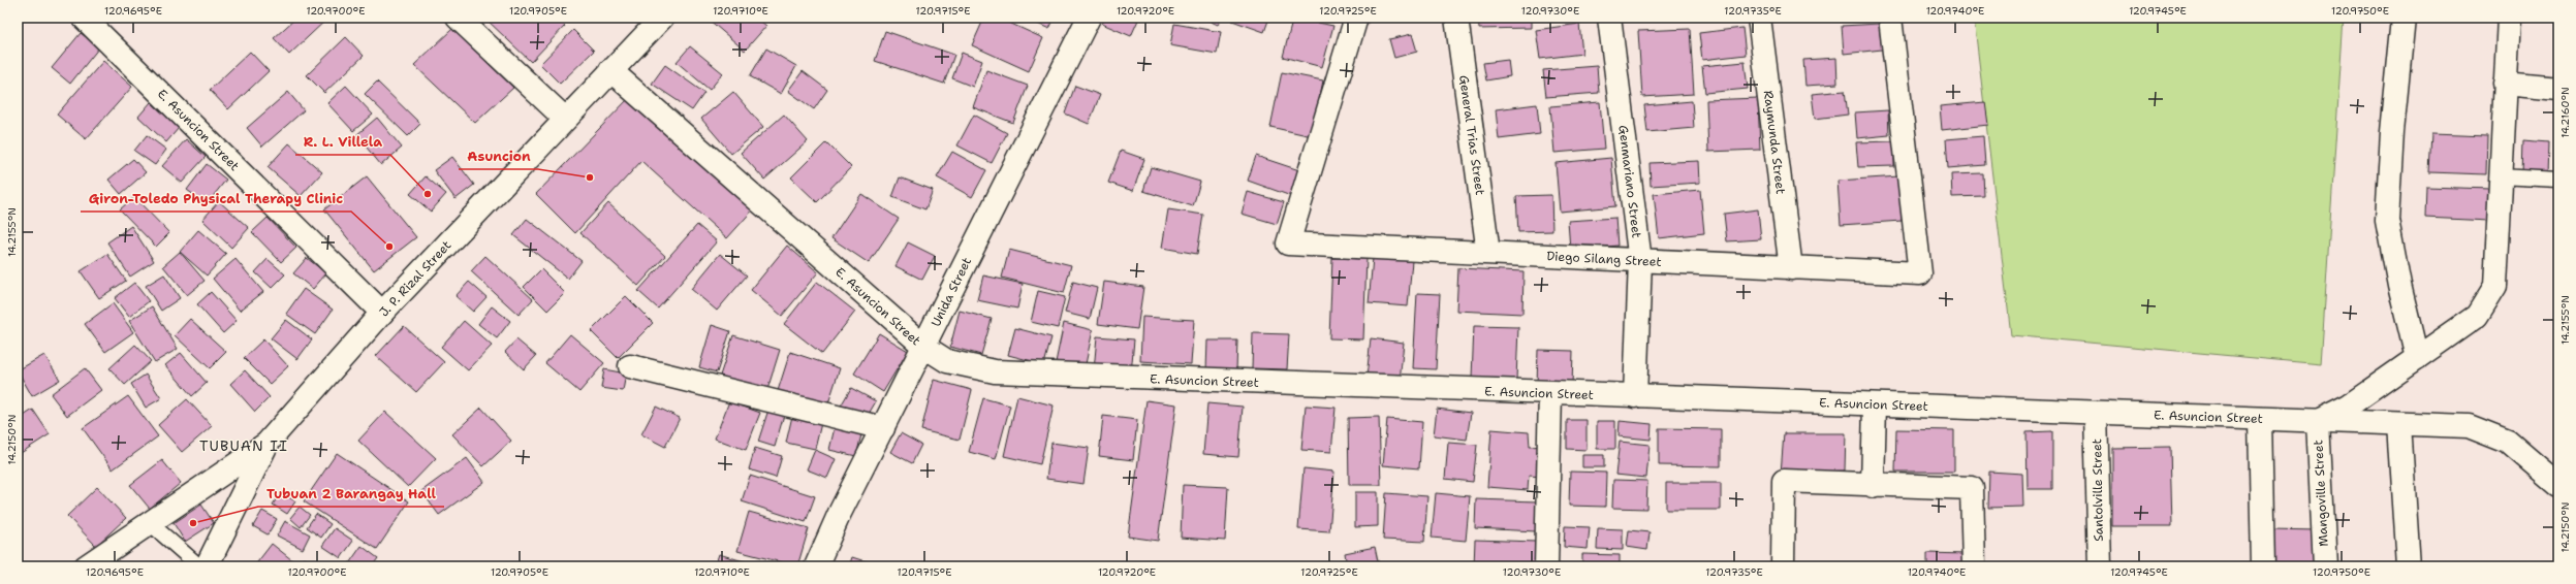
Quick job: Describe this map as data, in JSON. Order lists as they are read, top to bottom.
{
  "streets": {
    "street": [
      "E. Asuncion Street",
      "General Trias Street",
      "Raymunda Street",
      "Genmariano Street",
      "Diego Silang Street",
      "J. P. Rizal Street",
      "Unida Street",
      "Santolville Street",
      "Mangoville Street"
    ]
  },
  "crossings": [
    ["E. Asuncion Street", "Genmariano Street"],
    ["E. Asuncion Street", "J. P. Rizal Street"],
    ["E. Asuncion Street", "Unida Street"],
    ["E. Asuncion Street", "Santolville Street"],
    ["E. Asuncion Street", "Mangoville Street"],
    ["General Trias Street", "Diego Silang Street"],
    ["Raymunda Street", "Diego Silang Street"],
    ["Genmariano Street", "Diego Silang Street"]
  ],
  "districts": ["TUBUAN II"],
  "places": [
    "Asuncion",
    "R. L. Villela",
    "Giron-Toledo Physical Therapy Clinic",
    "Tubuan 2 Barangay Hall"
  ],
  "coordinates": [
    "120.9695°E",
    "120.9700°E",
    "120.9705°E",
    "120.9710°E",
    "120.9715°E",
    "120.9720°E",
    "120.9725°E",
    "120.9730°E",
    "120.9735°E",
    "120.9740°E",
    "120.9745°E",
    "120.9750°E",
    "14.2160°N",
    "14.2155°N",
    "14.2150°N"
  ]
}
